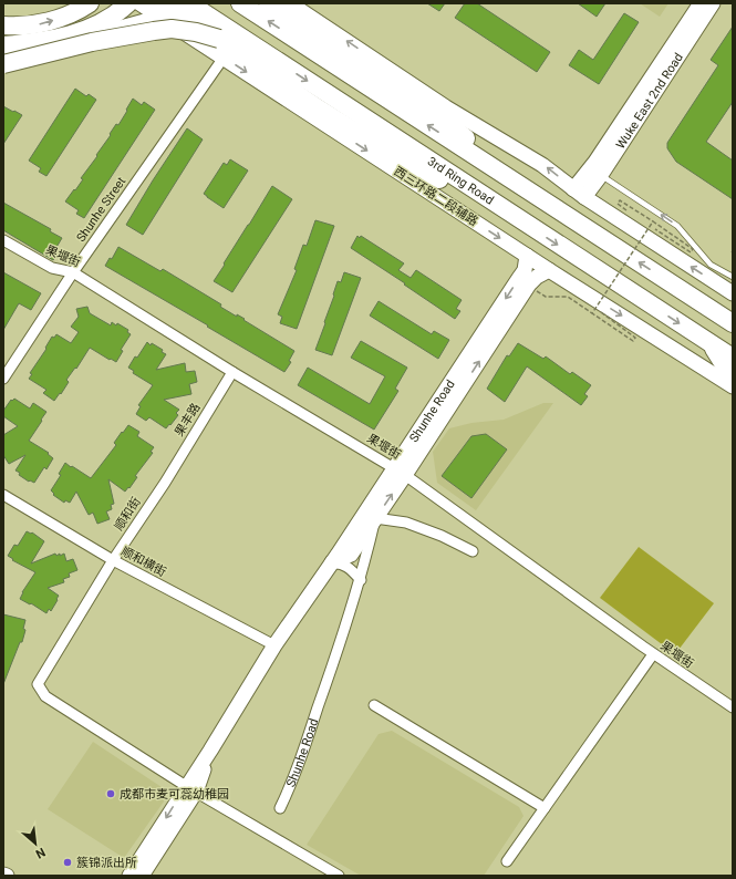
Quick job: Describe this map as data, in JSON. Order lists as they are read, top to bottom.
{
  "streets": {
    "highway": ["3rd Ring Road"],
    "street": [
      "Wuke East 2nd Road",
      "西三环路二段辅路",
      "Shunhe Street",
      "果堰街",
      "Shunhe Road",
      "果丰路",
      "顺和街",
      "顺和横街"
    ]
  },
  "crossings": [
    ["西三环路二段辅路", "Shunhe Street"],
    ["西三环路二段辅路", "Shunhe Road"],
    ["Shunhe Street", "果堰街"],
    ["果堰街", "Shunhe Road"],
    ["果堰街", "果丰路"],
    ["Shunhe Road", "顺和街"],
    ["Shunhe Road", "顺和横街"],
    ["果丰路", "顺和街"],
    ["顺和街", "顺和横街"]
  ],
  "places": ["成都市麦可蕊幼稚园", "簇锦派出所"],
  "north": "bottom right"
}
